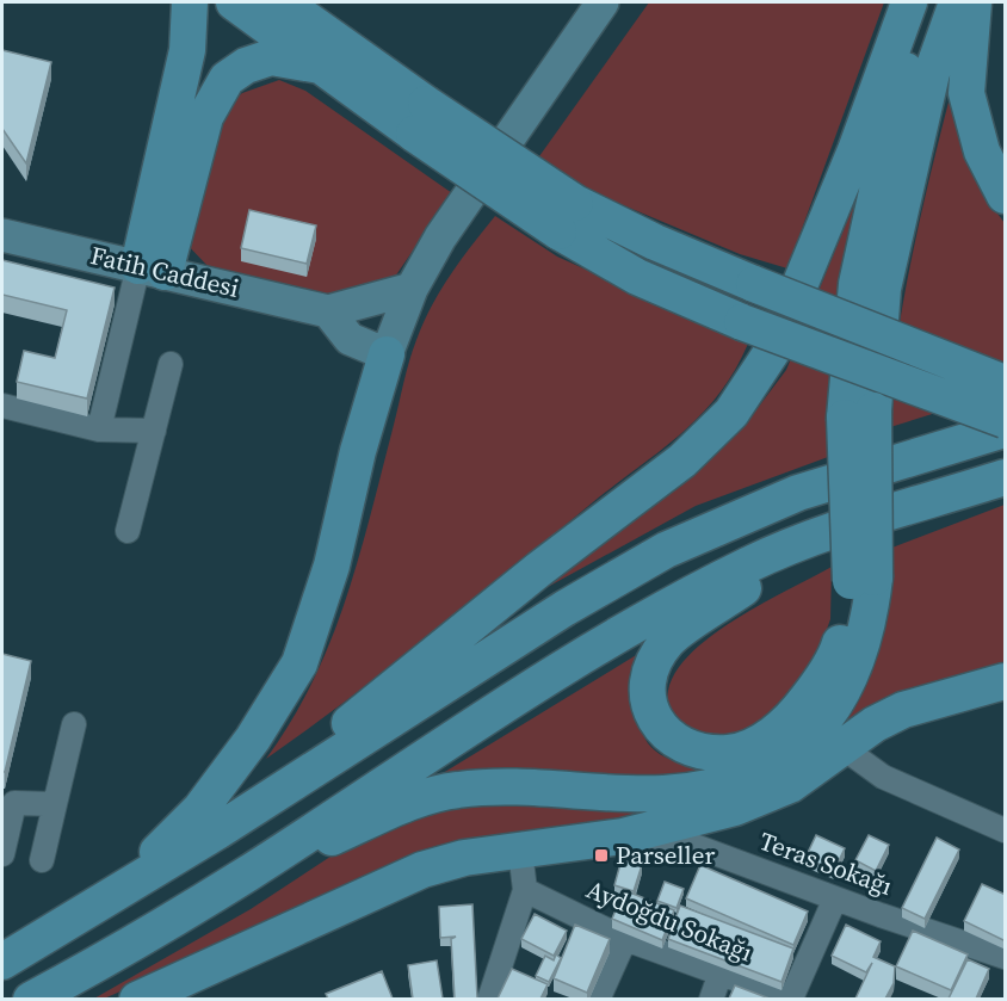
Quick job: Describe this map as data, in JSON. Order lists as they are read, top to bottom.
{
  "streets": {
    "street": ["Fatih Caddesi", "Teras Sokağı", "Aydoğdu Sokağı"]
  },
  "places": {
    "transit": ["Parseller"]
  }
}
